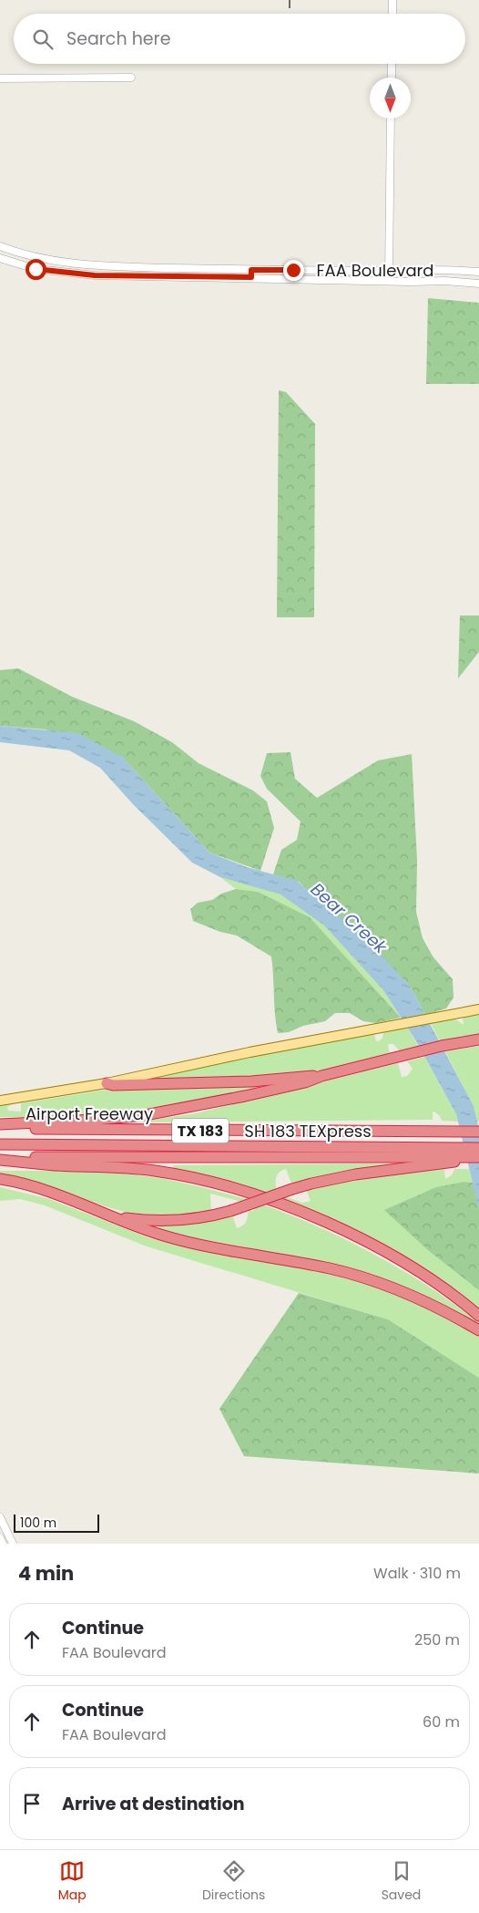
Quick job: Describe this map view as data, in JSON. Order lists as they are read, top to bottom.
{
  "streets": {
    "highway": ["Airport Freeway", "TX 183", "SH 183 TEXpress"],
    "street": ["FAA Boulevard"]
  },
  "crossings": [
    ["Airport Freeway", "SH 183 TEXpress"]
  ],
  "water": ["Bear Creek"],
  "scale_bar": "100 m",
  "north": "bottom",
  "page": {
    "search": "Search here",
    "scale": "100 m",
    "heading": ["4 min", "Walk · 310 m"],
    "list": [
      ["Continue", "FAA Boulevard", "250 m"],
      ["Continue", "FAA Boulevard", "60 m"],
      "Arrive at destination"
    ],
    "nav": ["Map", "Directions", "Saved"]
  }
}
